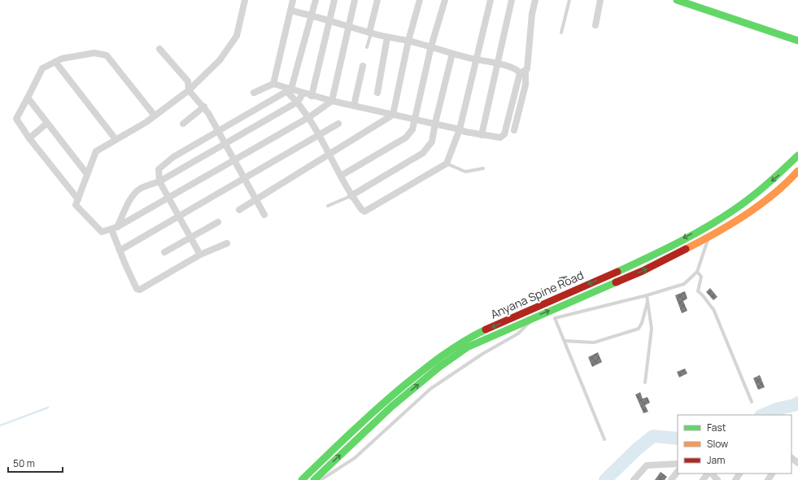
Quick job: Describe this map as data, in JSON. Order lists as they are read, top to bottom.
{
  "streets": {
    "main road": ["Anyana Spine Road"]
  },
  "legend": ["Fast", "Slow", "Jam"],
  "scale_bar": "50 m"
}
